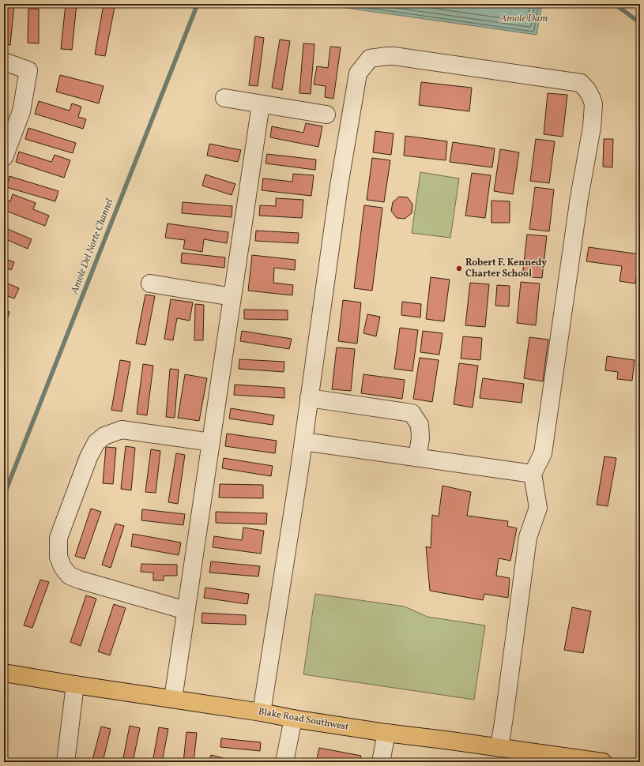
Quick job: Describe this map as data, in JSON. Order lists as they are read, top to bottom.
{
  "streets": {
    "main road": ["Blake Road Southwest"]
  },
  "water": ["Amole Dam", "Amole Del Norte Channel"],
  "places": ["Robert F. Kennedy Charter School"]
}
